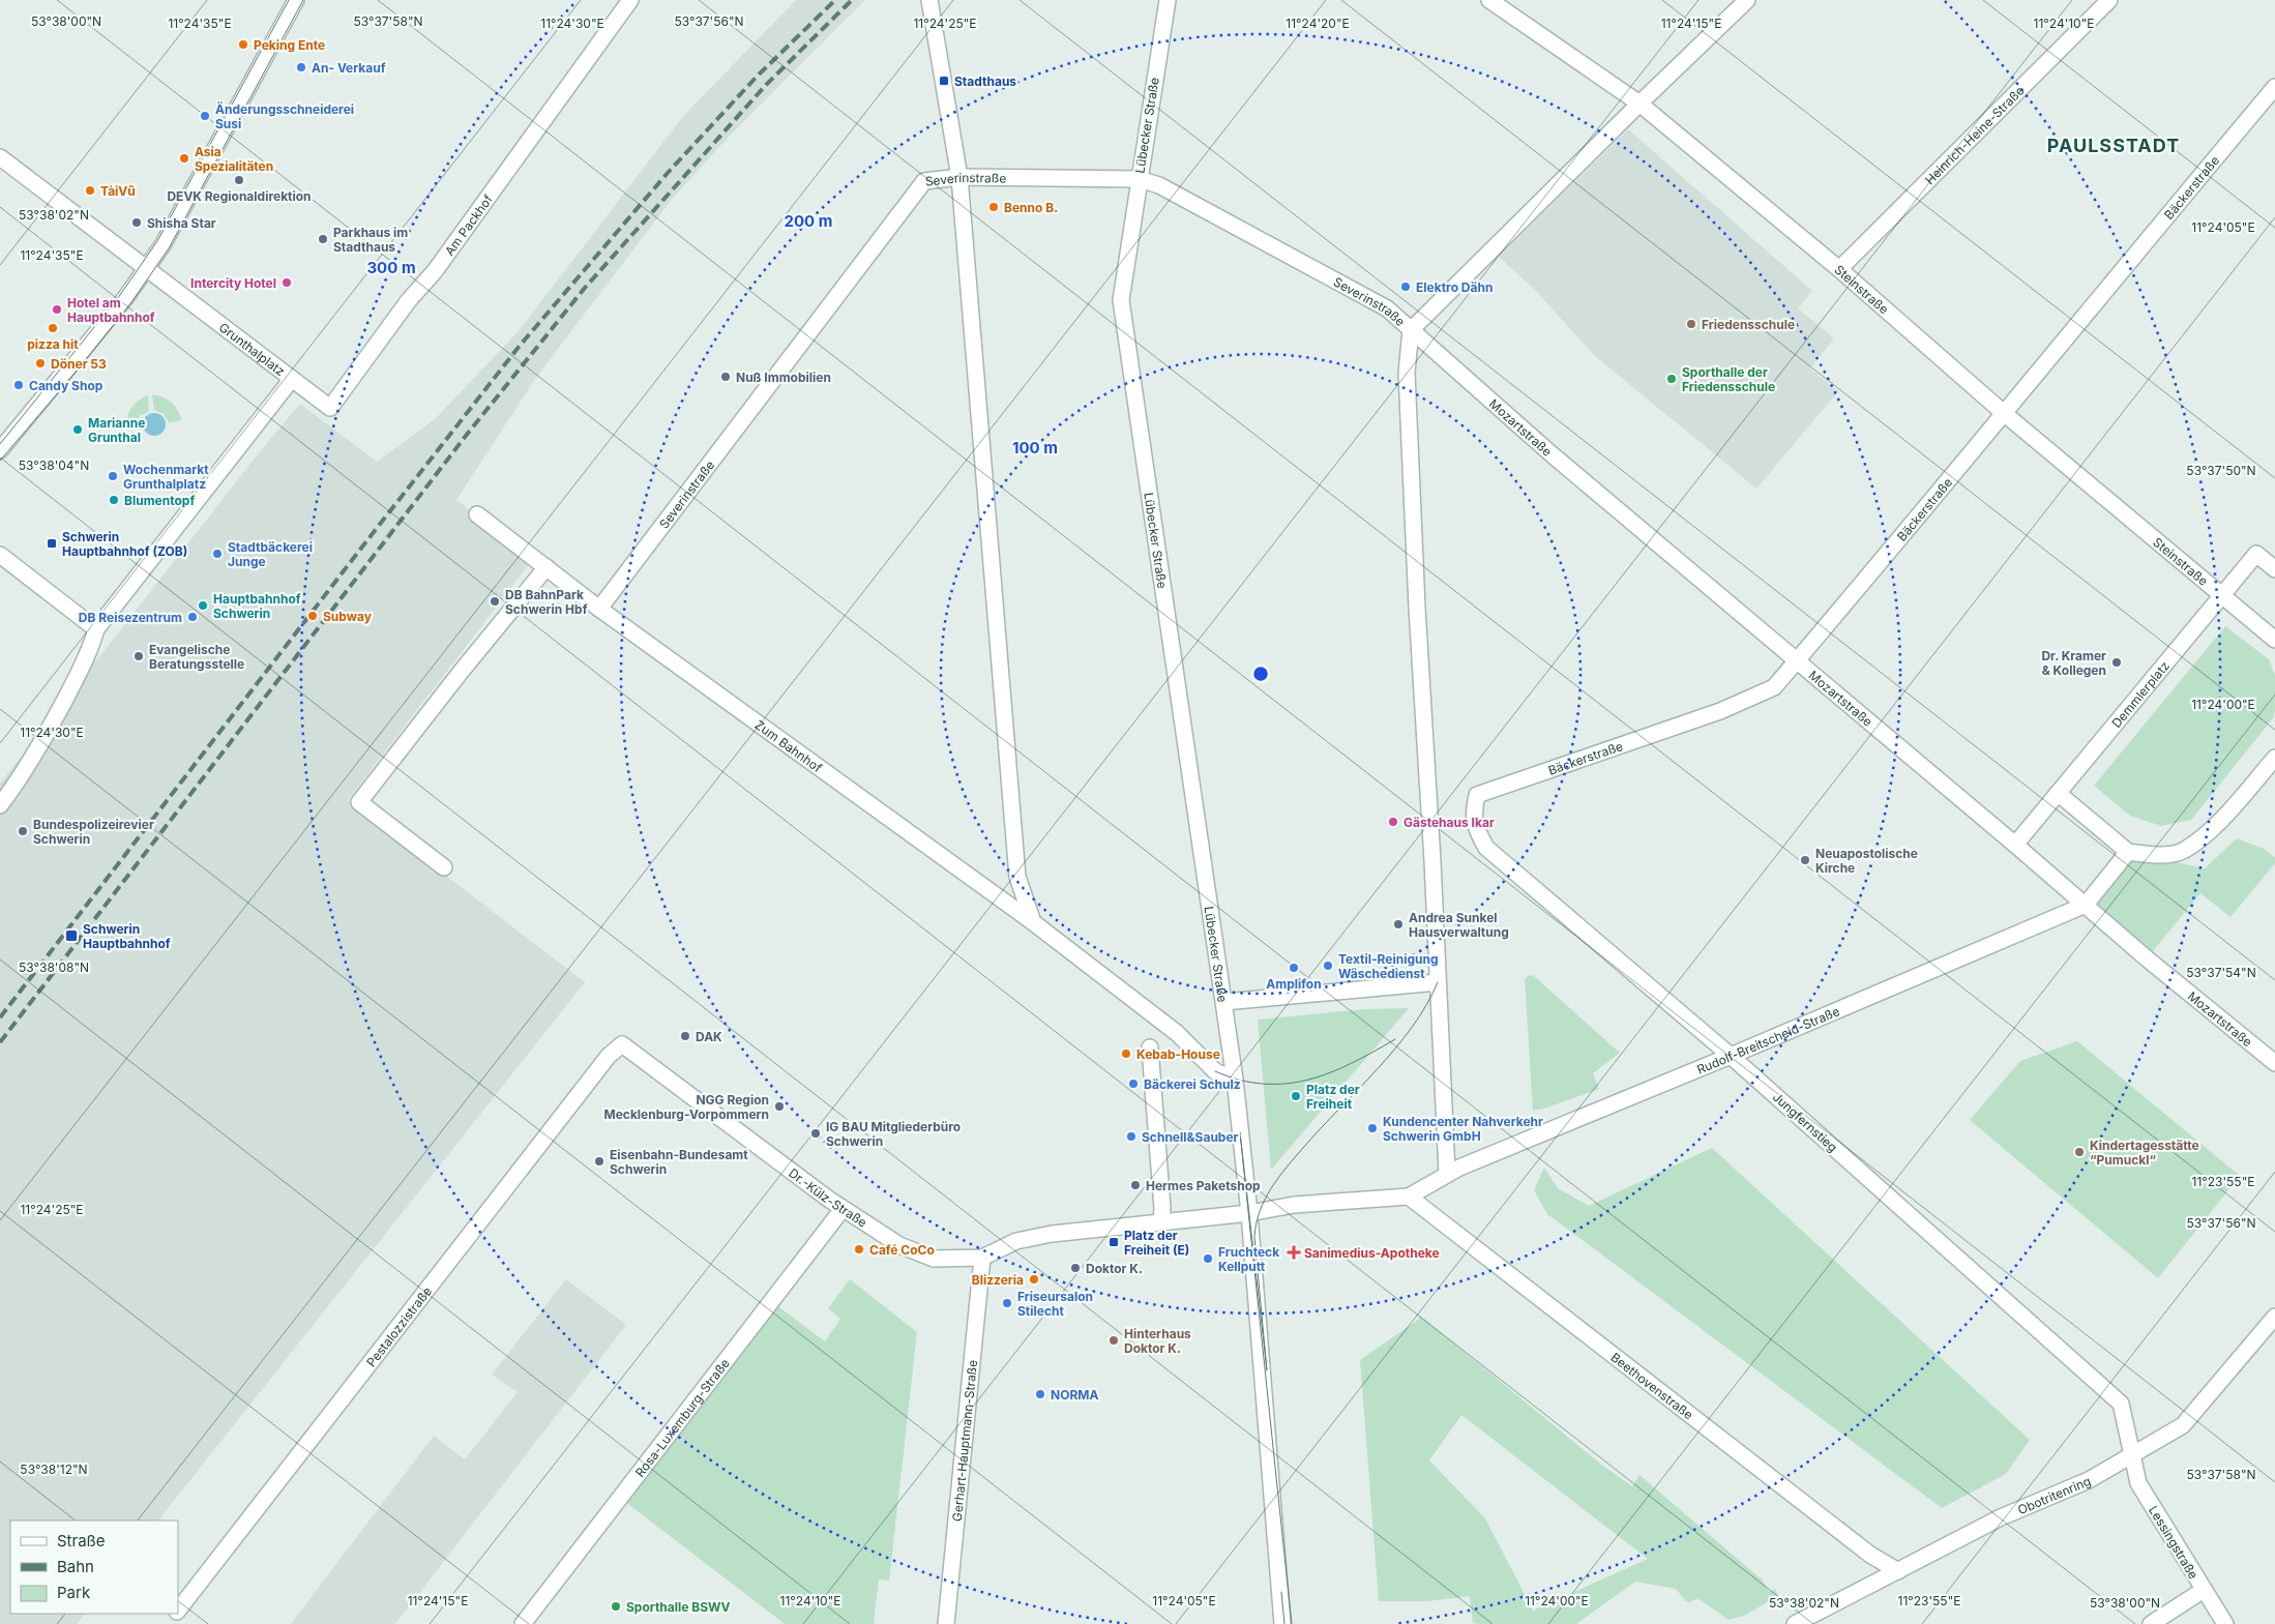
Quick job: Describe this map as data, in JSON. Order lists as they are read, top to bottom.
{
  "streets": {
    "street": [
      "Lübecker Straße",
      "Heinrich-Heine-Straße",
      "Severinstraße",
      "Bäckerstraße",
      "Am Packhof",
      "Steinstraße",
      "Grunthalplatz",
      "Mozartstraße",
      "Demmlerplatz",
      "Zum Bahnhof",
      "Rudolf-Breitscheid-Straße",
      "Jungfernstieg",
      "Dr.-Külz-Straße",
      "Pestalozzistraße",
      "Beethovenstraße",
      "Rosa-Luxemburg-Straße",
      "Gerhart-Hauptmann-Straße",
      "Obotritenring",
      "Lessingstraße"
    ]
  },
  "crossings": [
    ["Lübecker Straße", "Severinstraße"],
    ["Lübecker Straße", "Zum Bahnhof"],
    ["Lübecker Straße", "Dr.-Külz-Straße"],
    ["Heinrich-Heine-Straße", "Steinstraße"],
    ["Severinstraße", "Mozartstraße"],
    ["Severinstraße", "Zum Bahnhof"],
    ["Bäckerstraße", "Steinstraße"],
    ["Bäckerstraße", "Mozartstraße"],
    ["Bäckerstraße", "Jungfernstieg"],
    ["Am Packhof", "Grunthalplatz"],
    ["Steinstraße", "Demmlerplatz"],
    ["Mozartstraße", "Demmlerplatz"],
    ["Mozartstraße", "Rudolf-Breitscheid-Straße"],
    ["Rudolf-Breitscheid-Straße", "Jungfernstieg"],
    ["Rudolf-Breitscheid-Straße", "Beethovenstraße"],
    ["Jungfernstieg", "Obotritenring"],
    ["Jungfernstieg", "Lessingstraße"],
    ["Dr.-Külz-Straße", "Pestalozzistraße"],
    ["Dr.-Külz-Straße", "Rosa-Luxemburg-Straße"],
    ["Dr.-Külz-Straße", "Gerhart-Hauptmann-Straße"],
    ["Beethovenstraße", "Obotritenring"],
    ["Obotritenring", "Lessingstraße"]
  ],
  "districts": ["PAULSSTADT"],
  "places": {
    "other": [
      "Peking Ente",
      "An- Verkauf",
      "Änderungsschneiderei Susi",
      "Asia Spezialitäten",
      "DEVK Regionaldirektion",
      "TàiVũ",
      "Benno B.",
      "Shisha Star",
      "Parkhaus im Stadthaus",
      "Intercity Hotel",
      "Elektro Dähn",
      "Hotel am Hauptbahnhof",
      "Friedensschule",
      "pizza hit",
      "Döner 53",
      "Nuß Immobilien",
      "Sporthalle der Friedensschule",
      "Candy Shop",
      "Marianne Grunthal",
      "Wochenmarkt Grunthalplatz",
      "Blumentopf",
      "Stadtbäckerei Junge",
      "DB BahnPark Schwerin Hbf",
      "Hauptbahnhof Schwerin",
      "Subway",
      "DB Reisezentrum",
      "Evangelische Beratungsstelle",
      "Dr. Kramer & Kollegen",
      "Gästehaus Ikar",
      "Bundespolizeirevier Schwerin",
      "Neuapostolische Kirche",
      "Andrea Sunkel Hausverwaltung",
      "Textil-Reinigung Wäschedienst",
      "Amplifon",
      "DAK",
      "Kebab-House",
      "Bäckerei Schulz",
      "Platz der Freiheit",
      "NGG Region Mecklenburg-Vorpommern",
      "Kundencenter Nahverkehr Schwerin GmbH",
      "IG BAU Mitgliederbüro Schwerin",
      "Schnell&Sauber",
      "Kindertagesstätte “Pumuckl“",
      "Eisenbahn-Bundesamt Schwerin",
      "Hermes Paketshop",
      "Café CoCo",
      "Fruchteck Kellputt",
      "Doktor K.",
      "Blizzeria",
      "Friseursalon Stilecht",
      "Hinterhaus Doktor K.",
      "NORMA",
      "Sporthalle BSWV"
    ],
    "transit": [
      "Stadthaus",
      "Schwerin Hauptbahnhof (ZOB)",
      "Schwerin Hauptbahnhof",
      "Platz der Freiheit (E)"
    ],
    "health": ["Sanimedius-Apotheke"]
  },
  "legend": ["Straße", "Bahn", "Park"],
  "coordinates": [
    "53°38'00\"N",
    "53°37'58\"N",
    "53°37'56\"N",
    "11°24'35\"E",
    "11°24'30\"E",
    "11°24'25\"E",
    "11°24'20\"E",
    "11°24'15\"E",
    "11°24'10\"E",
    "53°38'02\"N",
    "11°24'05\"E",
    "53°38'04\"N",
    "53°37'50\"N",
    "11°24'00\"E",
    "53°38'08\"N",
    "53°37'54\"N",
    "11°23'55\"E",
    "53°38'12\"N"
  ],
  "rings": ["200 m", "300 m", "100 m"]
}
